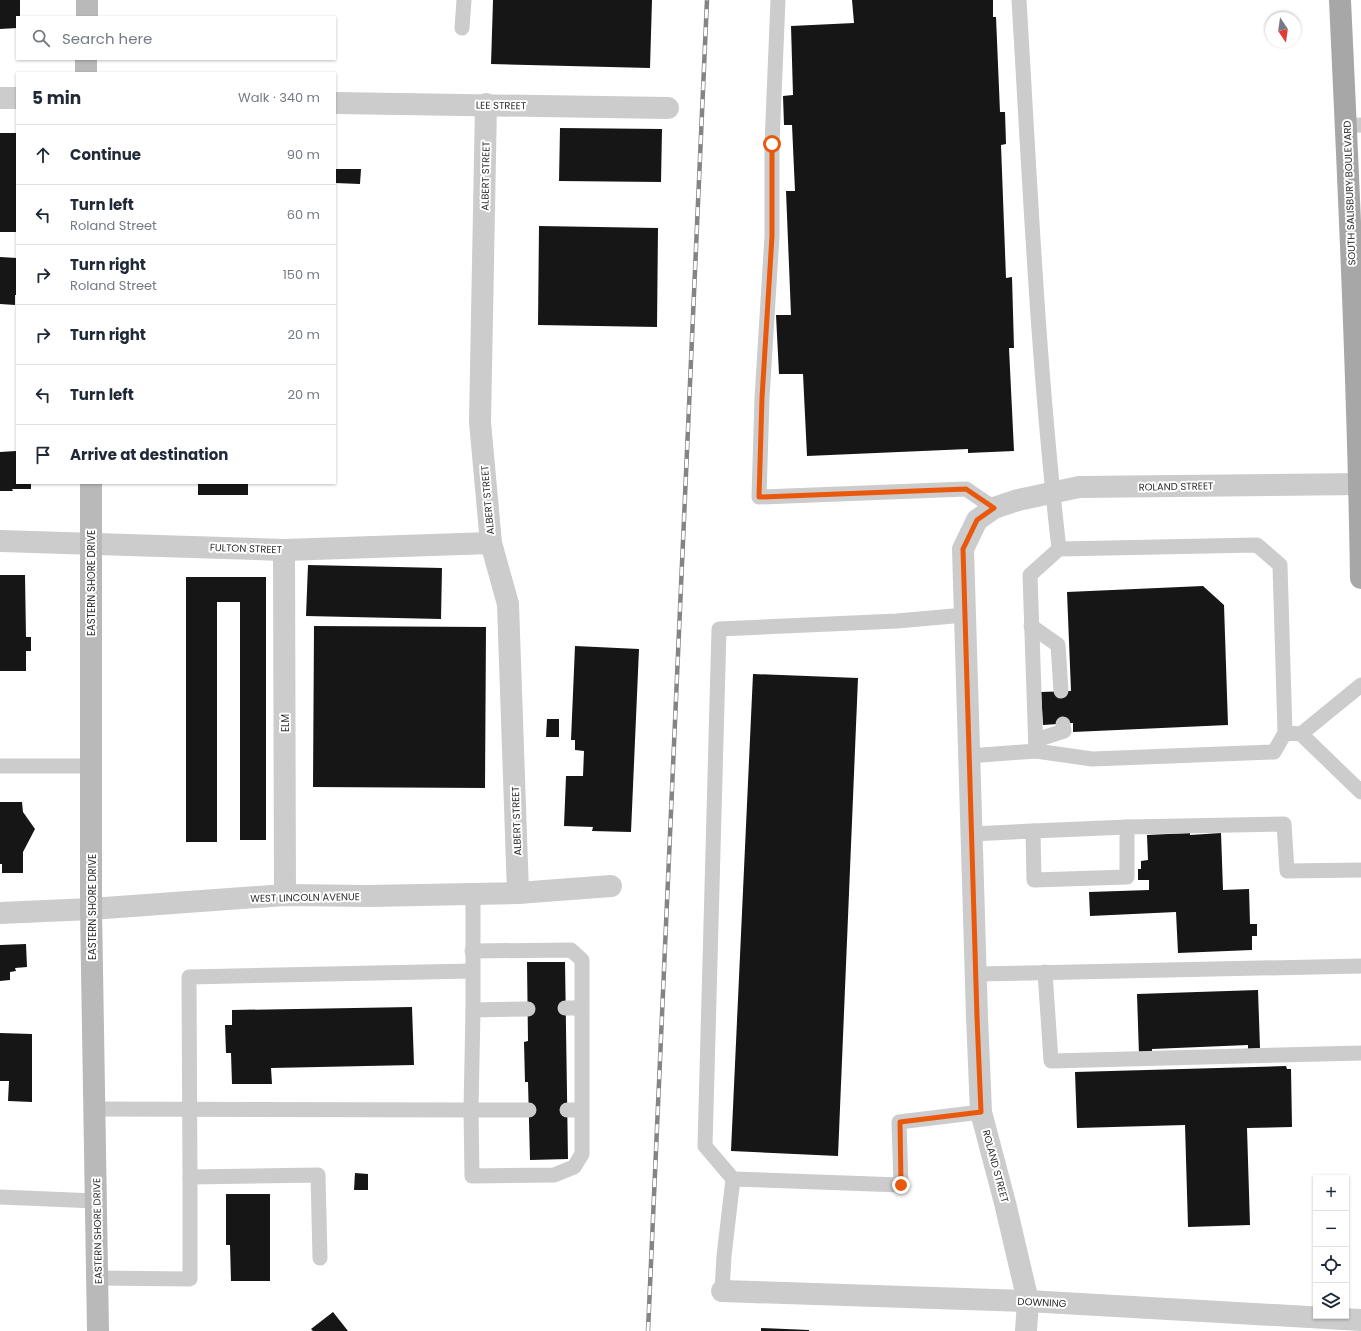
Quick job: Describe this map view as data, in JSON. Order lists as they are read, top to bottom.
{
  "streets": {
    "main road": ["SOUTH SALISBURY BOULEVARD"],
    "street": [
      "LEE STREET",
      "ALBERT STREET",
      "ROLAND STREET",
      "FULTON STREET",
      "EASTERN SHORE DRIVE",
      "ELM",
      "WEST LINCOLN AVENUE",
      "DOWNING"
    ]
  },
  "crossings": [
    ["LEE STREET", "ALBERT STREET"],
    ["ALBERT STREET", "FULTON STREET"],
    ["ALBERT STREET", "WEST LINCOLN AVENUE"],
    ["SOUTH SALISBURY BOULEVARD", "ROLAND STREET"],
    ["ROLAND STREET", "DOWNING"],
    ["FULTON STREET", "EASTERN SHORE DRIVE"],
    ["FULTON STREET", "ELM"],
    ["EASTERN SHORE DRIVE", "WEST LINCOLN AVENUE"],
    ["ELM", "WEST LINCOLN AVENUE"]
  ],
  "north": "bottom",
  "page": {
    "search": "Search here",
    "heading": ["5 min", "Walk · 340 m"],
    "list": [
      ["Continue", "90 m"],
      ["Turn left", "Roland Street", "60 m"],
      ["Turn right", "Roland Street", "150 m"],
      ["Turn right", "20 m"],
      ["Turn left", "20 m"],
      "Arrive at destination"
    ],
    "map_buttons": ["+", "−"]
  }
}
